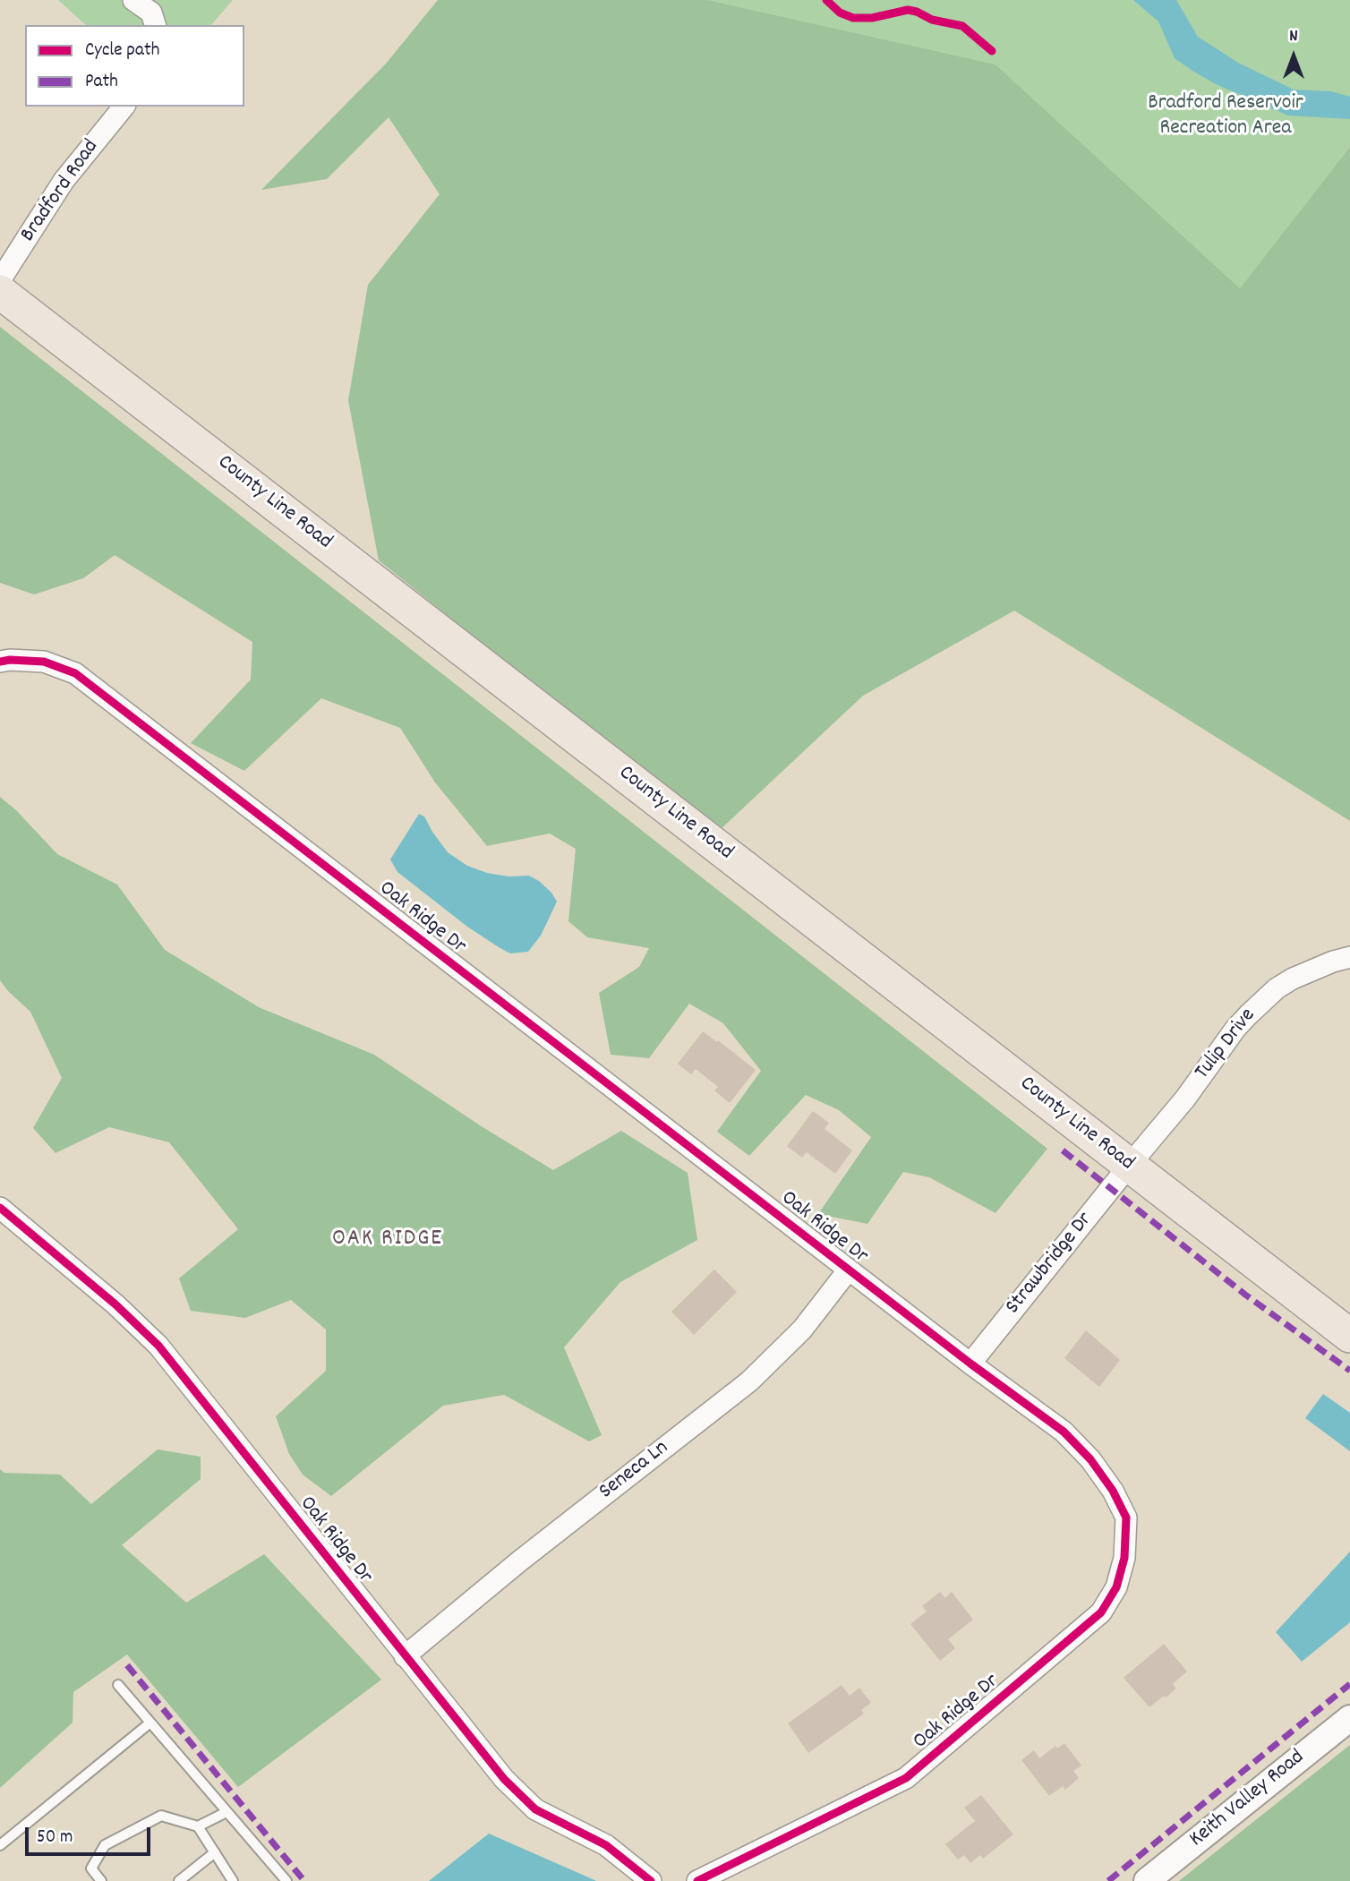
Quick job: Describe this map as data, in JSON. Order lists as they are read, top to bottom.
{
  "streets": {
    "main road": ["County Line Road"],
    "street": [
      "Bradford Road",
      "Oak Ridge Dr",
      "Tulip Drive",
      "Strawbridge Dr",
      "Seneca Ln",
      "Keith Valley Road"
    ]
  },
  "crossings": [
    ["County Line Road", "Tulip Drive"],
    ["County Line Road", "Strawbridge Dr"],
    ["Oak Ridge Dr", "Strawbridge Dr"],
    ["Oak Ridge Dr", "Seneca Ln"],
    ["Tulip Drive", "Strawbridge Dr"]
  ],
  "districts": ["OAK RIDGE"],
  "parks": ["Bradford Reservoir Recreation Area"],
  "legend": ["Cycle path", "Path"],
  "scale_bar": "50 m",
  "north": "top"
}
